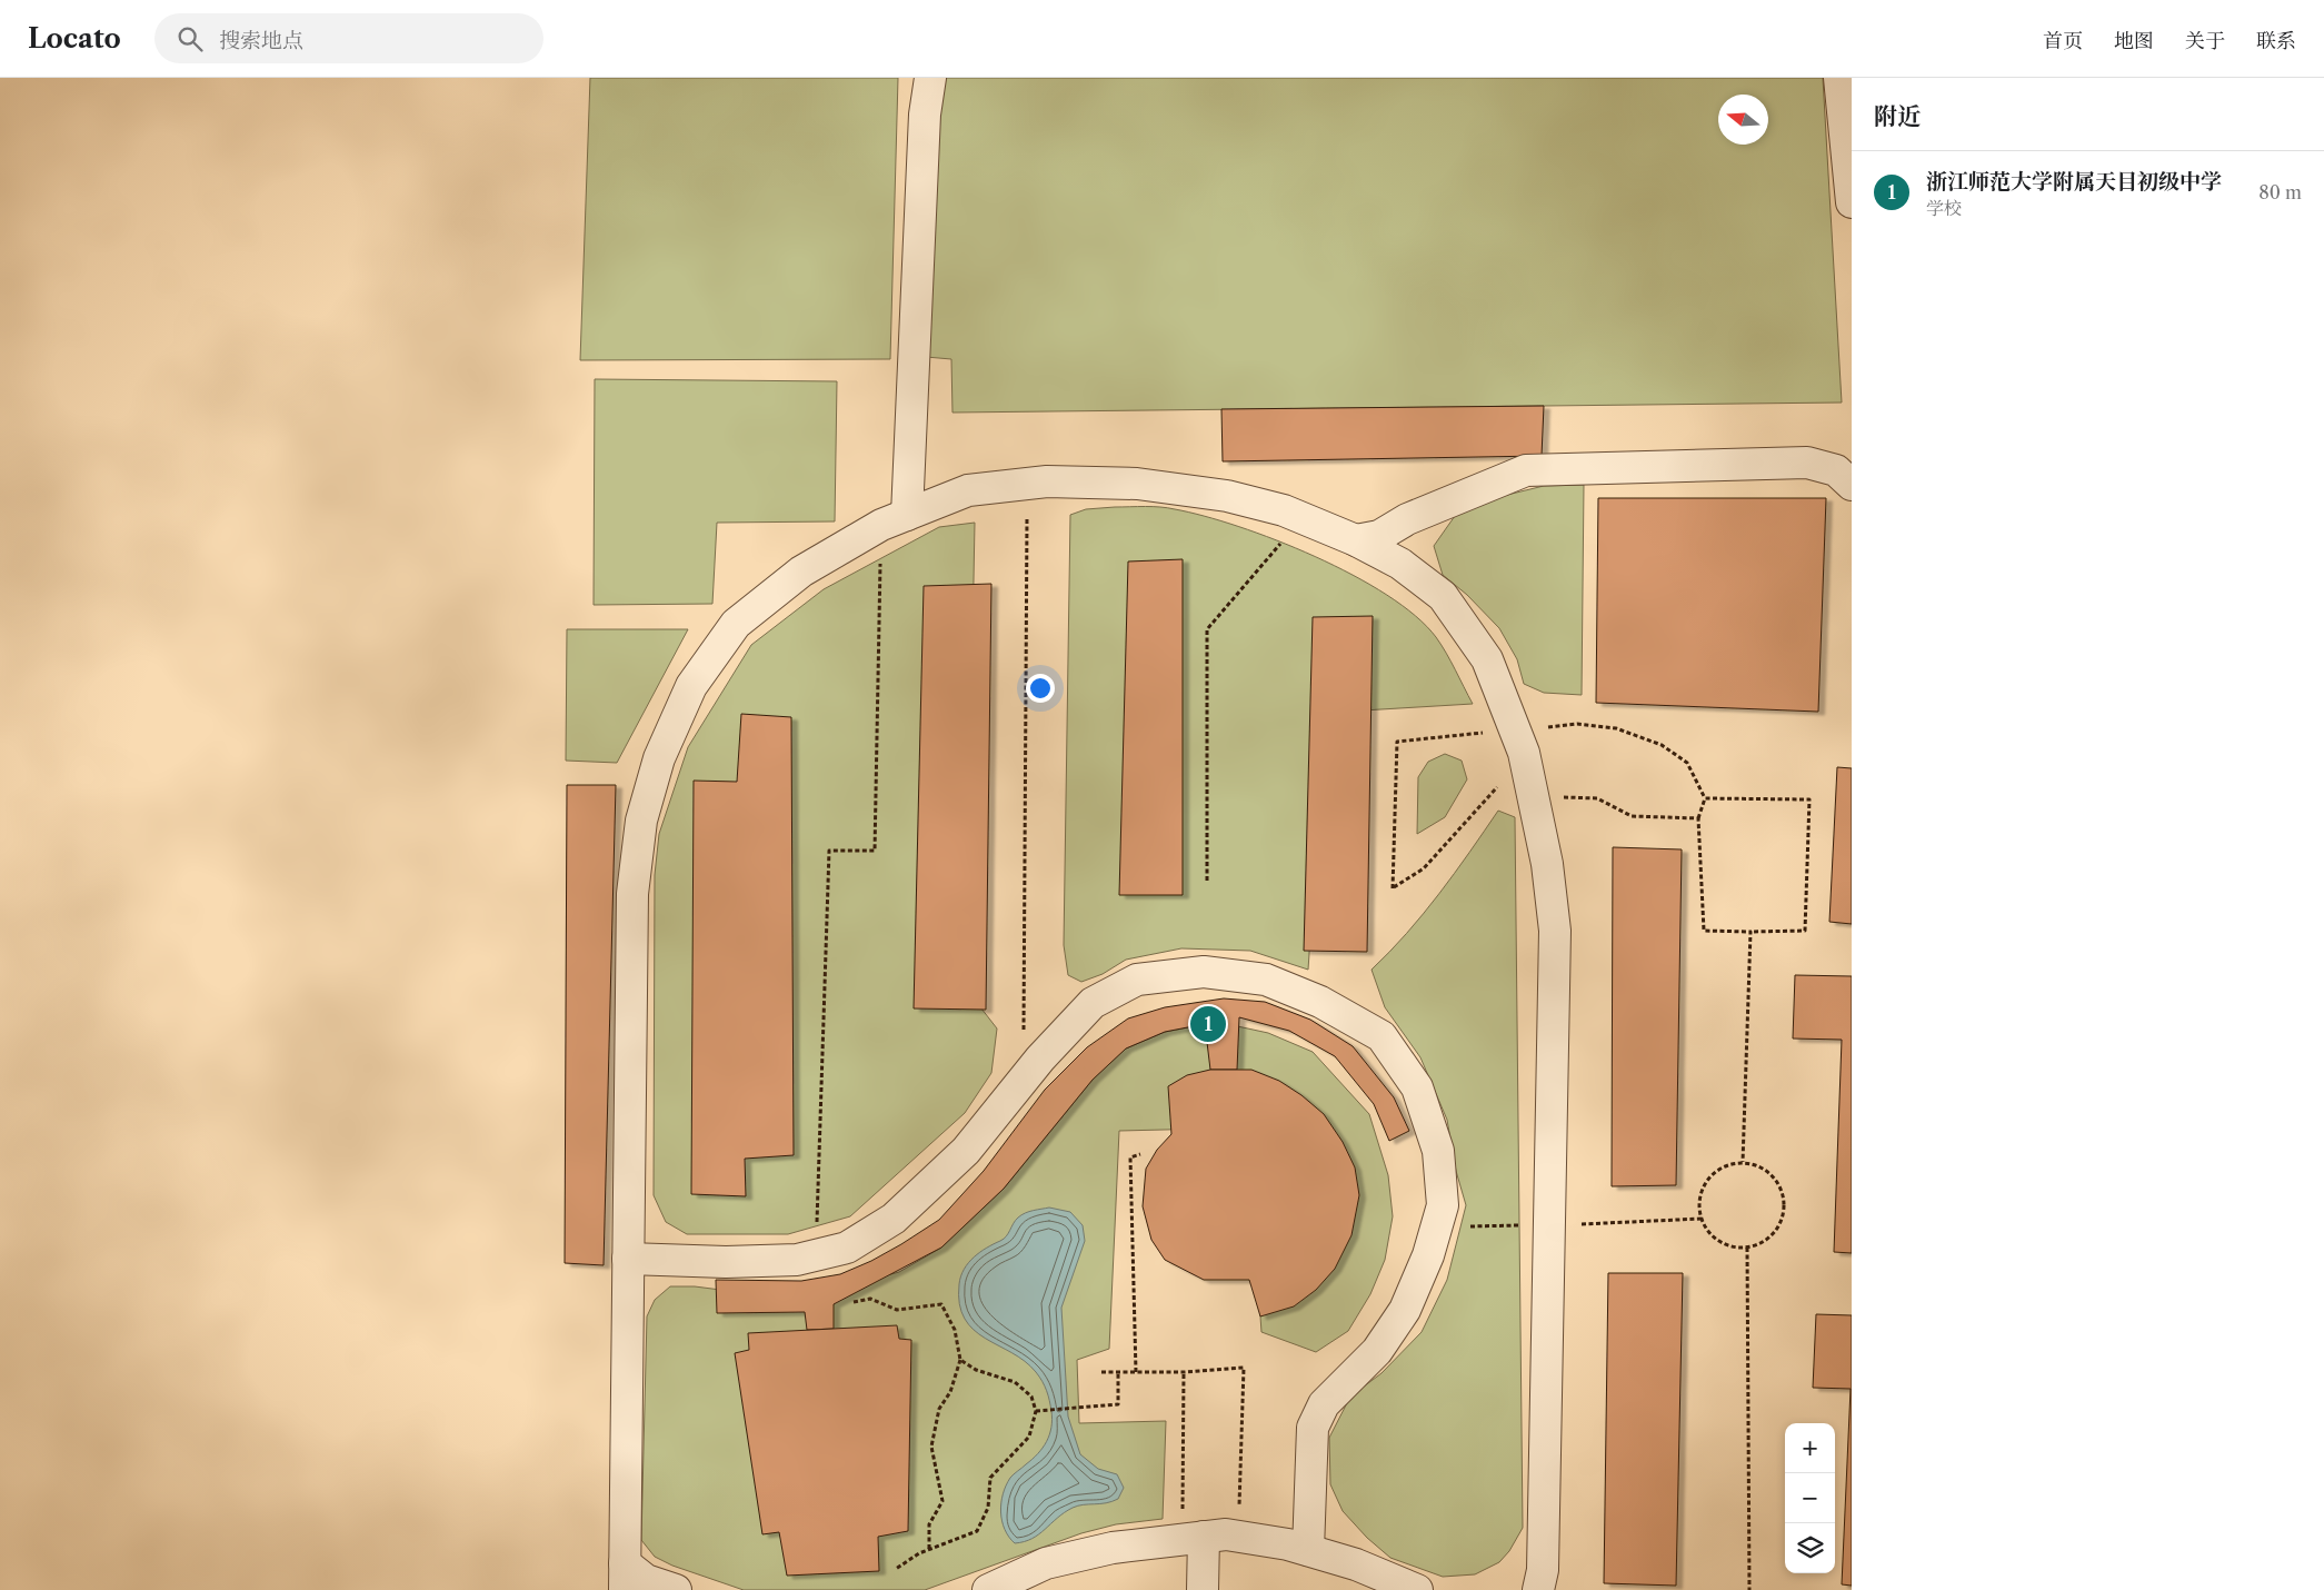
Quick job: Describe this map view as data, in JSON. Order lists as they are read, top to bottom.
{
  "north": "left",
  "page": {
    "header": "Locato",
    "search": "搜索地点",
    "nav": [
      "首页",
      "地图",
      "关于",
      "联系"
    ],
    "heading": "附近",
    "list": [
      {
        "mark": "1",
        "name": "浙江师范大学附属天目初级中学",
        "note": "学校",
        "value": "80 m"
      }
    ],
    "pins": "1",
    "map_buttons": ["+", "−"]
  }
}
